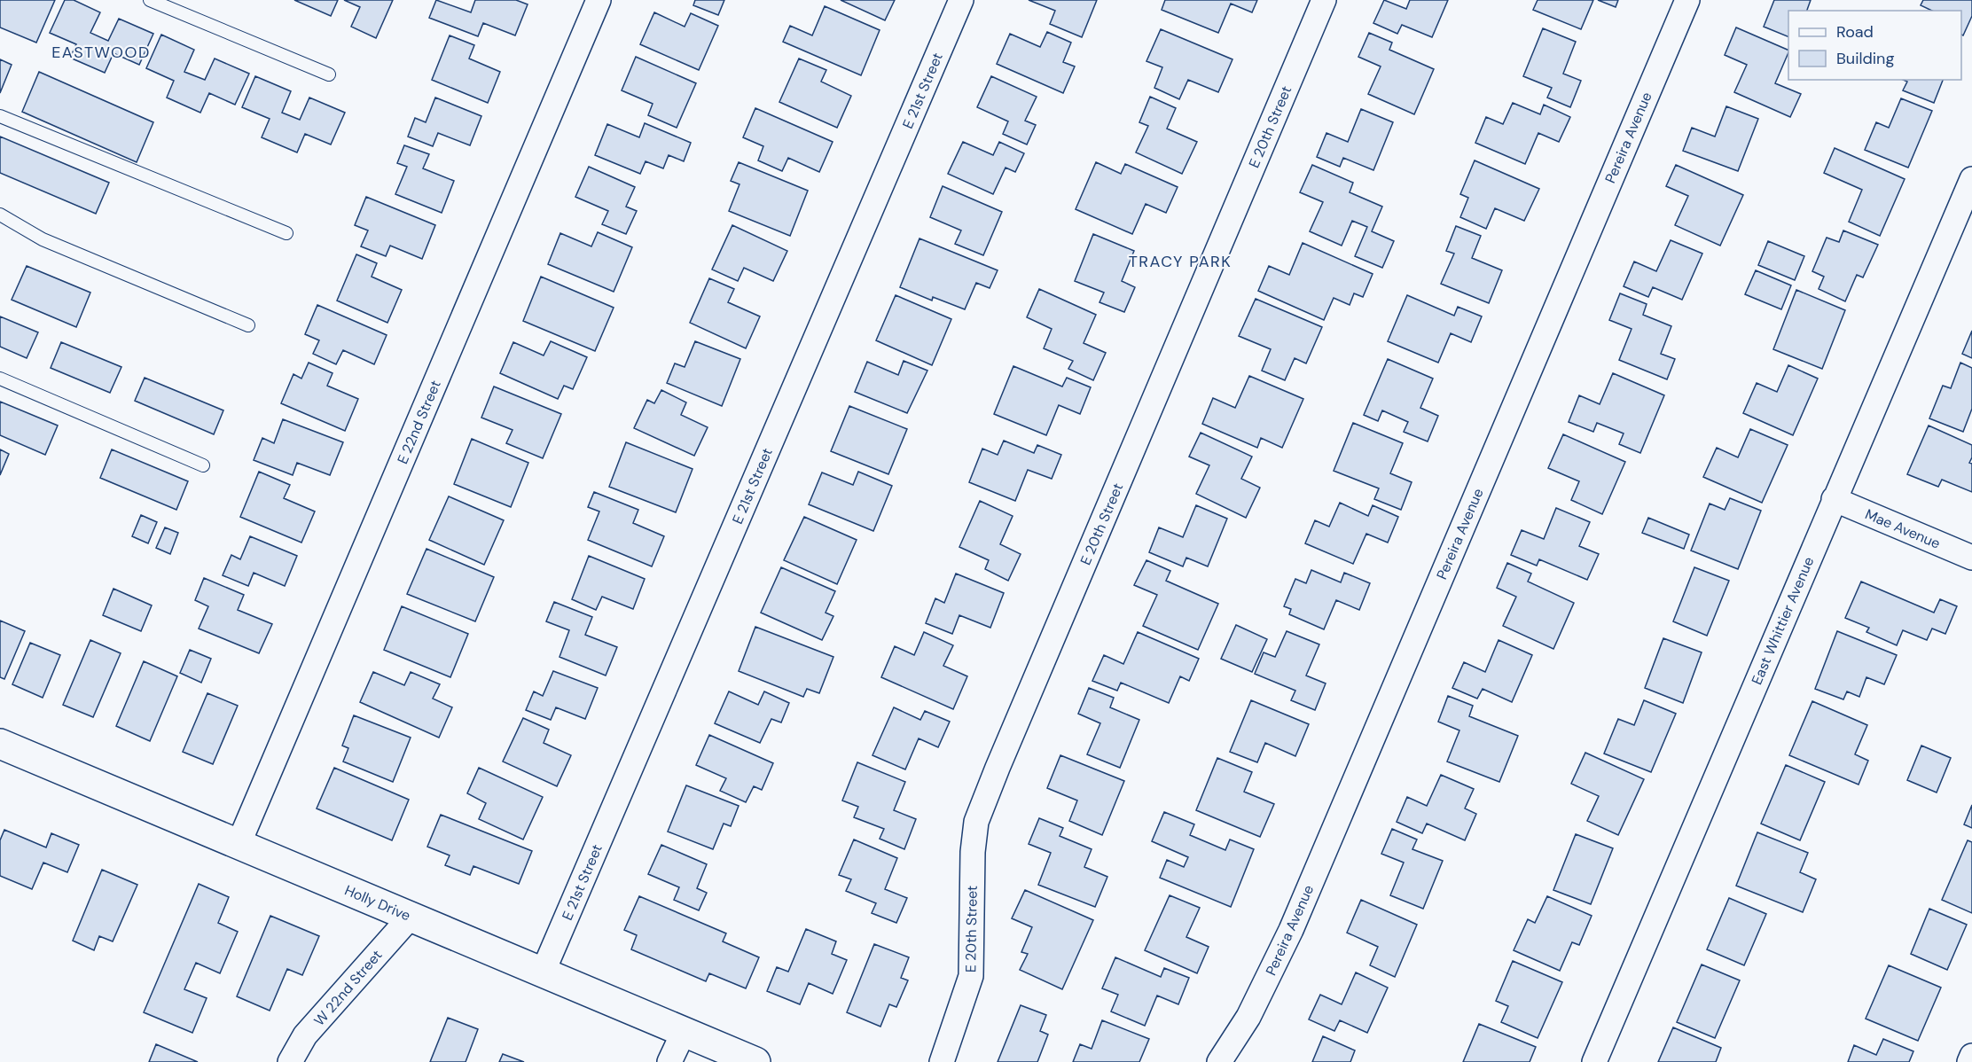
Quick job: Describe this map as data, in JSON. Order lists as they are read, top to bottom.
{
  "streets": {
    "street": [
      "E 21st Street",
      "E 20th Street",
      "Pereira Avenue",
      "E 22nd Street",
      "Mae Avenue",
      "East Whittier Avenue",
      "Holly Drive",
      "W 22nd Street"
    ]
  },
  "crossings": [
    ["E 21st Street", "Holly Drive"],
    ["E 22nd Street", "Holly Drive"],
    ["Mae Avenue", "East Whittier Avenue"],
    ["Holly Drive", "W 22nd Street"]
  ],
  "districts": ["EASTWOOD", "TRACY PARK"],
  "legend": ["Road", "Building"]
}
